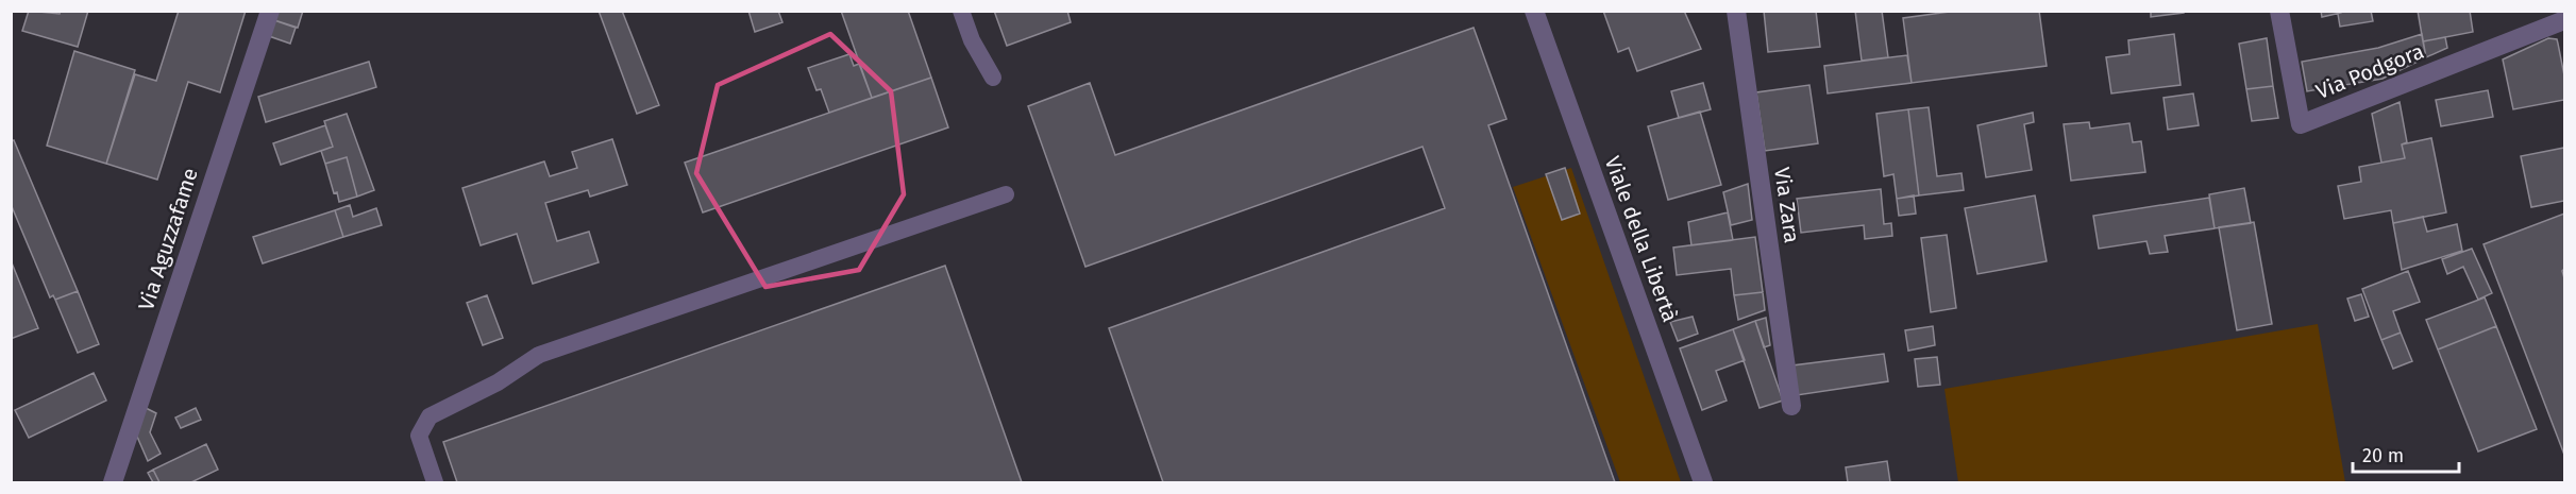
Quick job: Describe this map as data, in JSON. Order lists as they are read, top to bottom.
{
  "streets": {
    "street": [
      "Via Podgora",
      "Via Zara",
      "Via Aguzzafame",
      "Viale della Libertà"
    ]
  },
  "scale_bar": "20 m"
}
